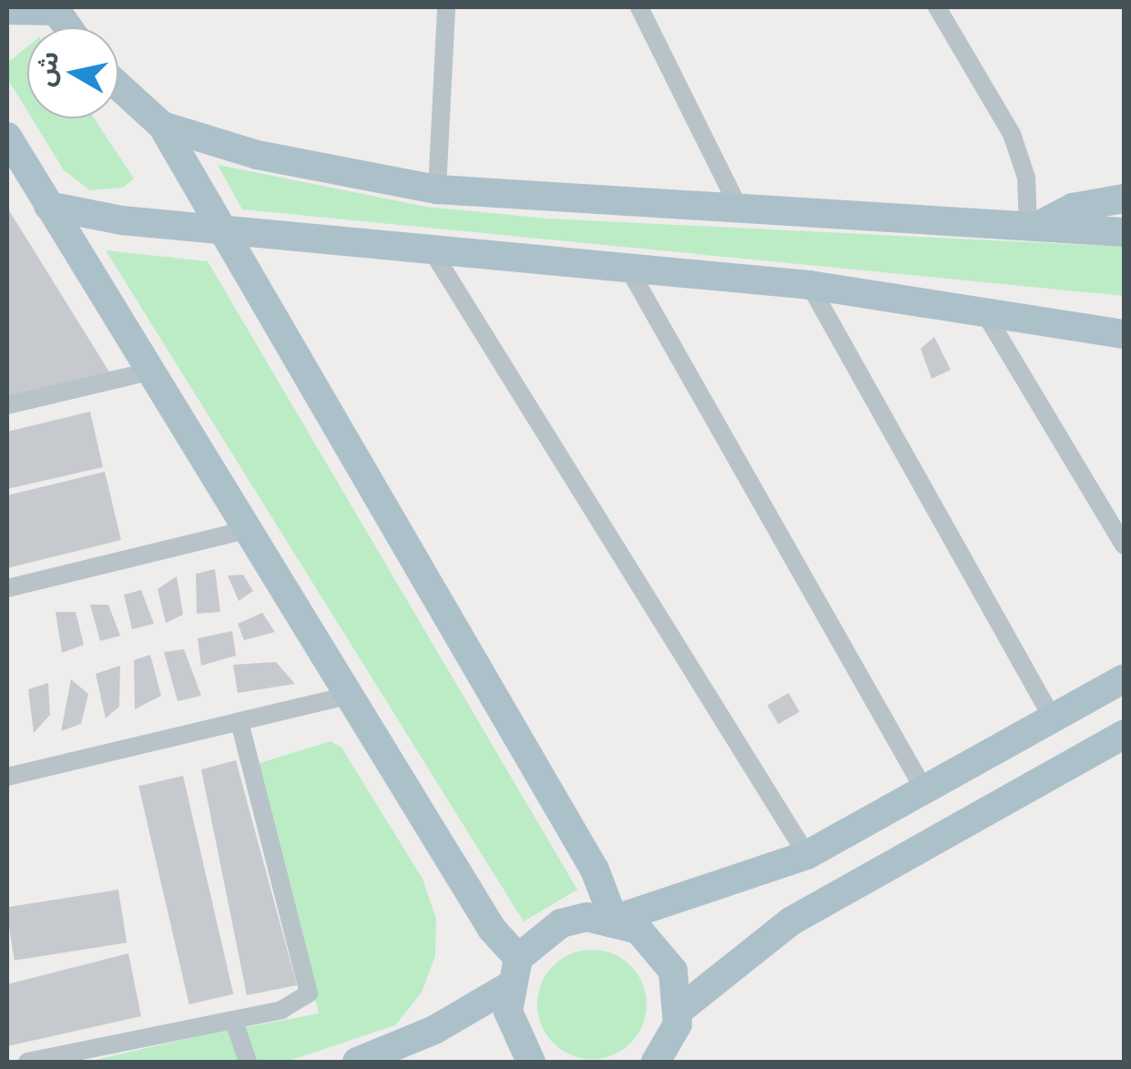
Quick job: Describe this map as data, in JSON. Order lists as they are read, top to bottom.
{
  "north": "left"
}
